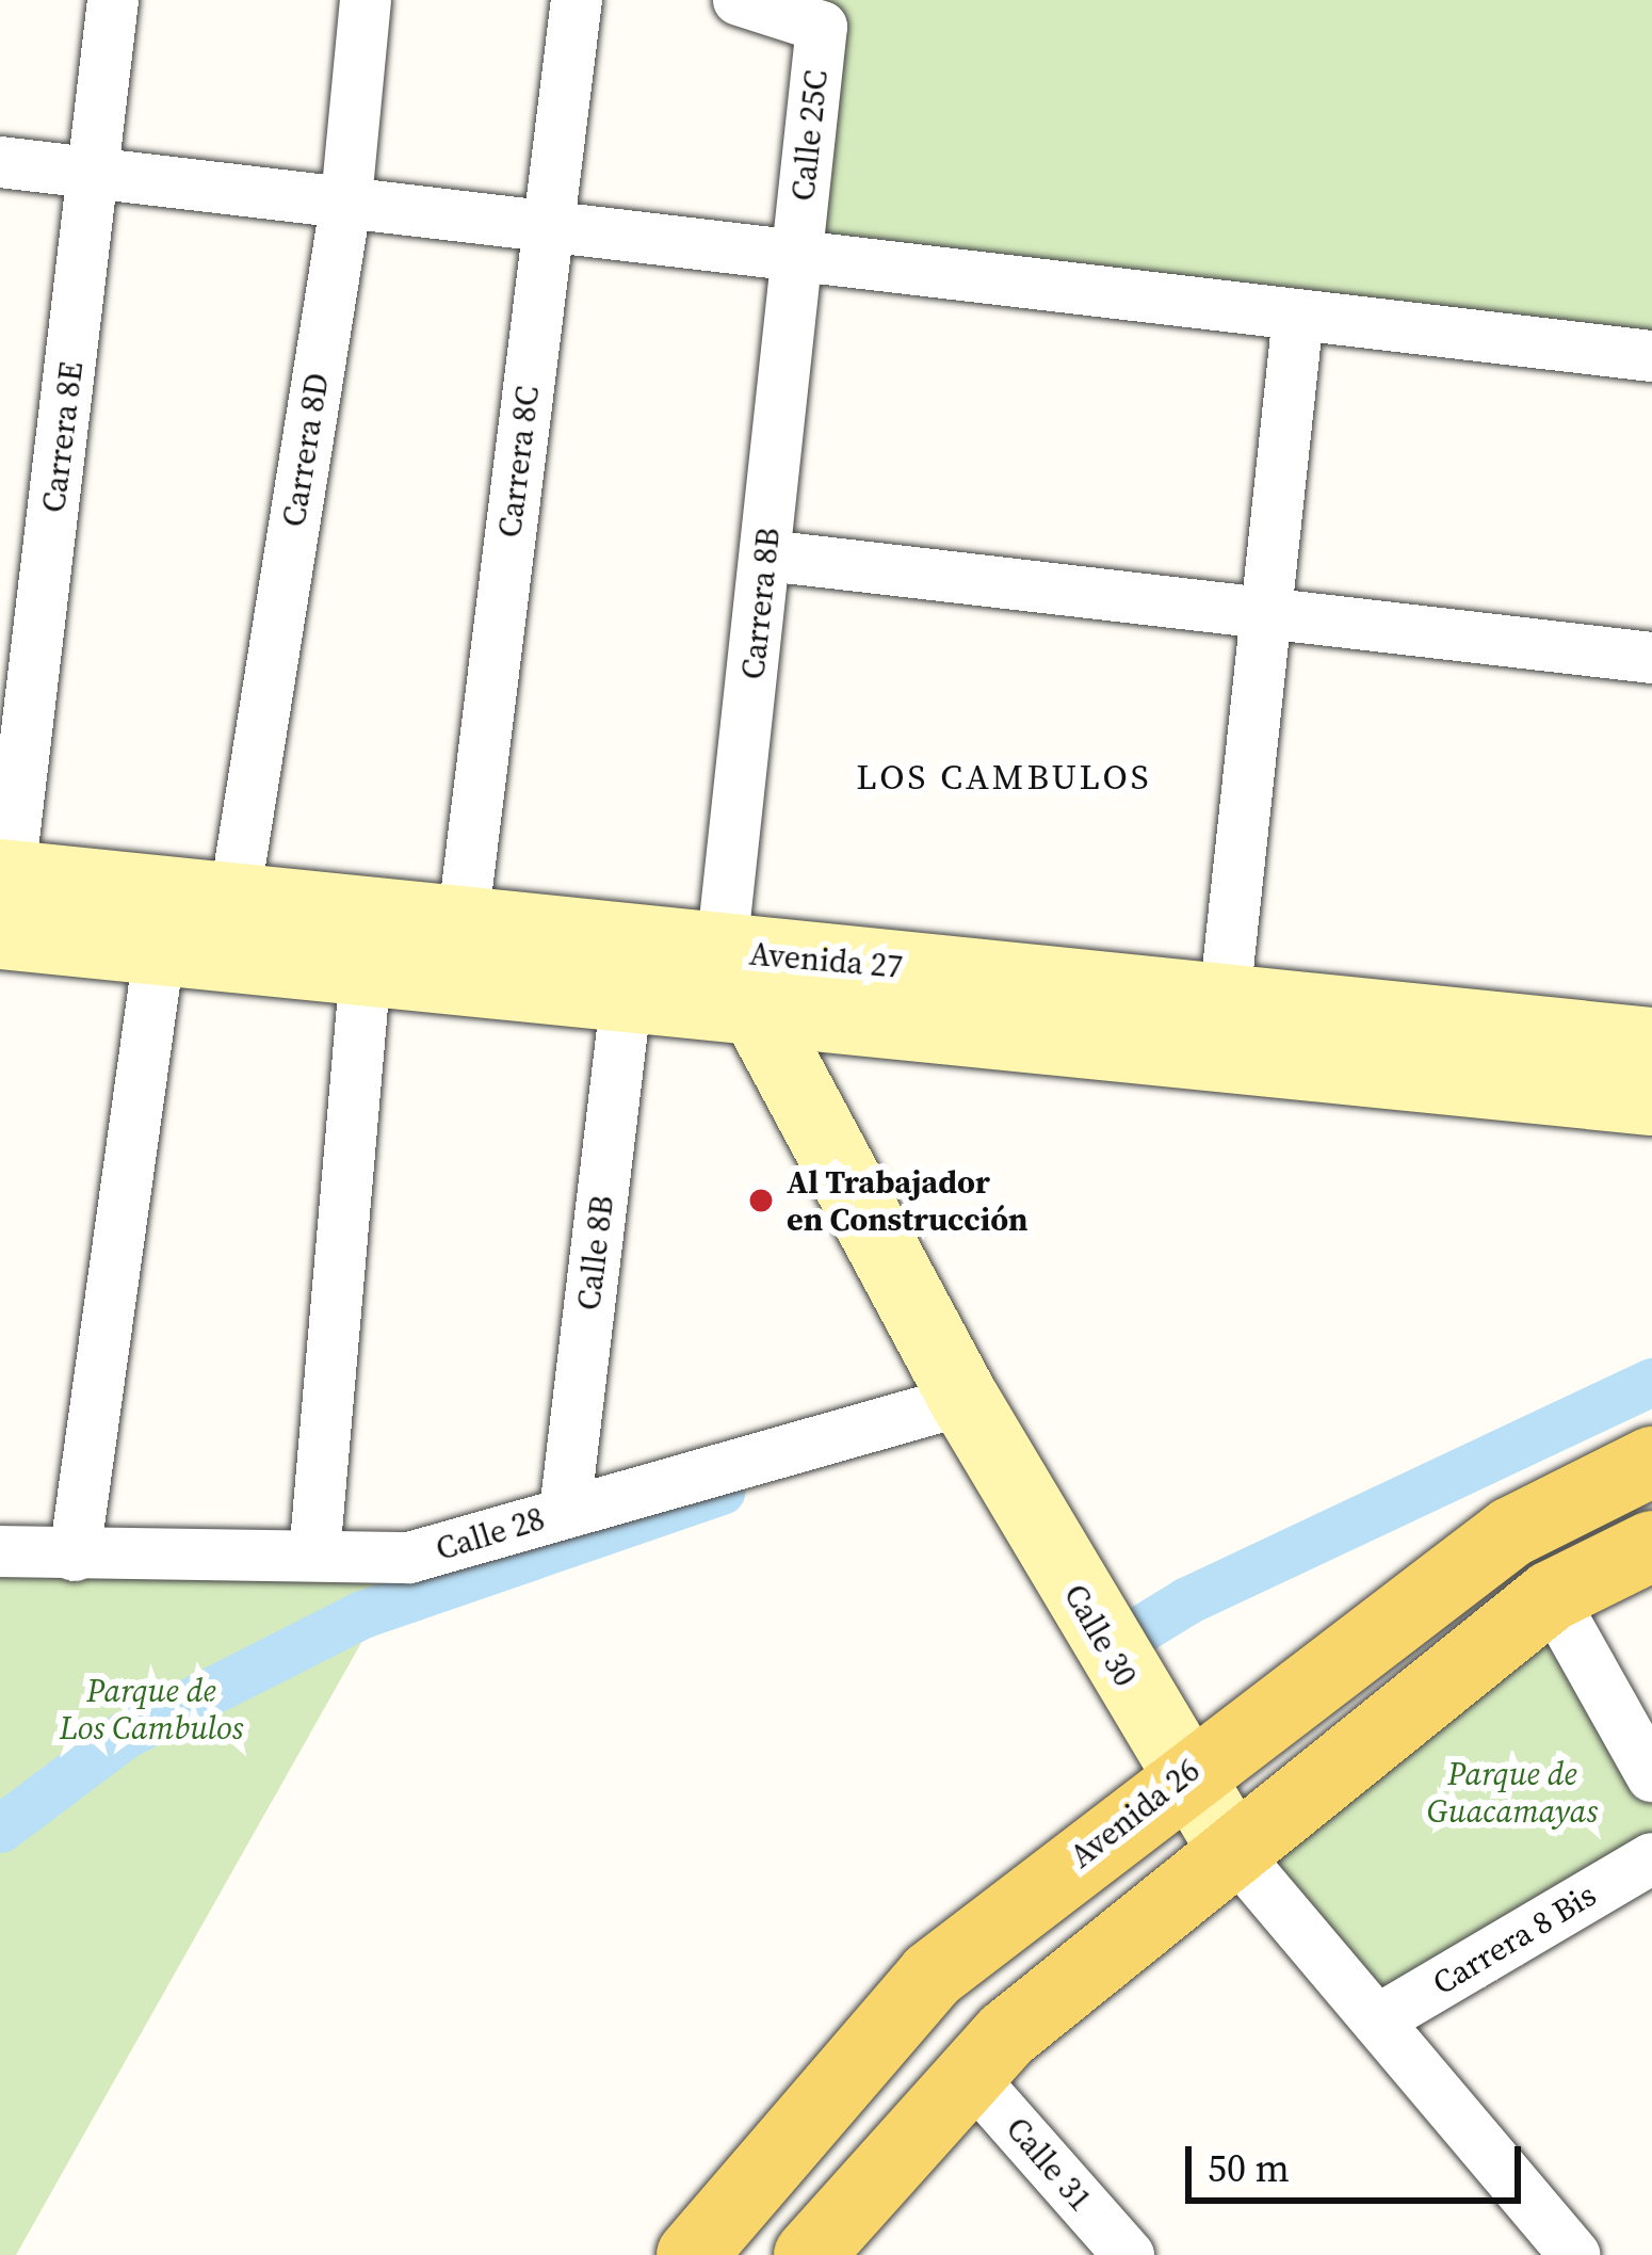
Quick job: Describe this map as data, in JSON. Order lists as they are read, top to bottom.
{
  "streets": {
    "main road": ["Avenida 27", "Calle 30", "Avenida 26"],
    "street": [
      "Calle 25C",
      "Carrera 8E",
      "Carrera 8D",
      "Carrera 8C",
      "Carrera 8B",
      "Calle 8B",
      "Calle 28",
      "Carrera 8 Bis",
      "Calle 31"
    ]
  },
  "crossings": [
    ["Calle 25C", "Carrera 8B"],
    ["Carrera 8E", "Avenida 27"],
    ["Carrera 8D", "Avenida 27"],
    ["Carrera 8C", "Avenida 27"],
    ["Carrera 8B", "Avenida 27"],
    ["Carrera 8B", "Calle 30"],
    ["Avenida 27", "Calle 8B"],
    ["Avenida 27", "Calle 30"],
    ["Calle 8B", "Calle 28"],
    ["Calle 28", "Calle 30"],
    ["Calle 30", "Avenida 26"],
    ["Calle 30", "Carrera 8 Bis"]
  ],
  "districts": ["LOS CAMBULOS"],
  "parks": ["Parque de Los Cambulos", "Parque de Guacamayas"],
  "places": ["Al Trabajador en Construcción"],
  "scale_bar": "50 m"
}
